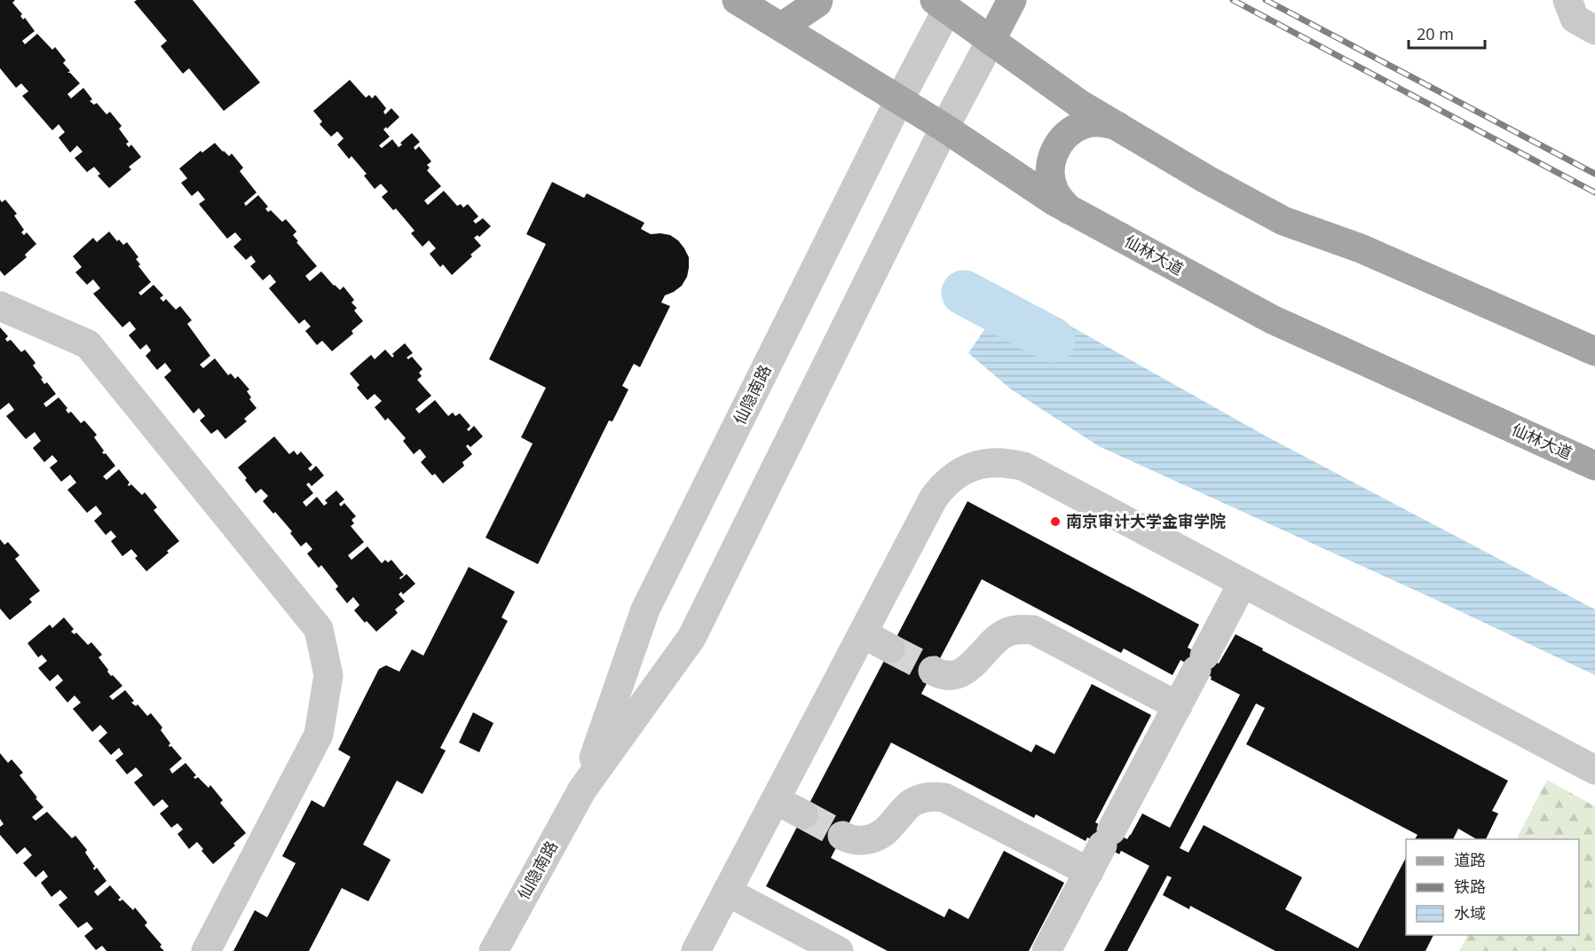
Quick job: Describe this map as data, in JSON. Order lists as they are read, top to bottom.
{
  "streets": {
    "main road": ["仙林大道"],
    "street": ["仙隐南路"]
  },
  "crossings": [
    ["仙林大道", "仙隐南路"]
  ],
  "places": ["南京审计大学金审学院"],
  "legend": ["道路", "铁路", "水域"],
  "scale_bar": "20 m"
}
